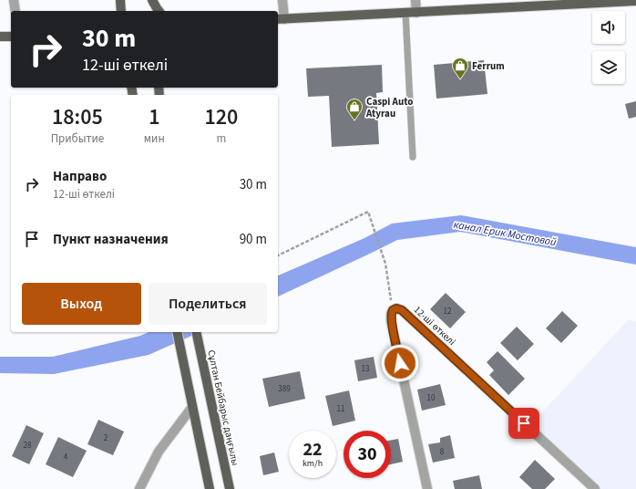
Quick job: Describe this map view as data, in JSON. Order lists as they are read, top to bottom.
{
  "streets": {
    "main road": ["Сұлтан Бейбарыс даңғылы"],
    "street": ["12-ші өткелі"]
  },
  "water": ["канал Ерик Мостовой"],
  "places": {
    "shop": ["Ferrum", "Caspi Auto Atyrau"]
  },
  "house_numbers": [
    "12",
    "13",
    "389",
    "10",
    "11",
    "2",
    "28",
    "8",
    "4"
  ],
  "page": {
    "turn": ["30 m", "12-ші өткелі"],
    "eta": [
      "18:05",
      "Прибытие",
      "1",
      "мин",
      "120",
      "m"
    ],
    "list": [
      {
        "name": "Направо",
        "note": "12-ші өткелі",
        "value": "30 m"
      },
      {
        "name": "Пункт назначения",
        "value": "90 m"
      }
    ],
    "buttons": ["Выход", "Поделиться"],
    "speed": "22 km/h",
    "limit": "30"
  }
}
